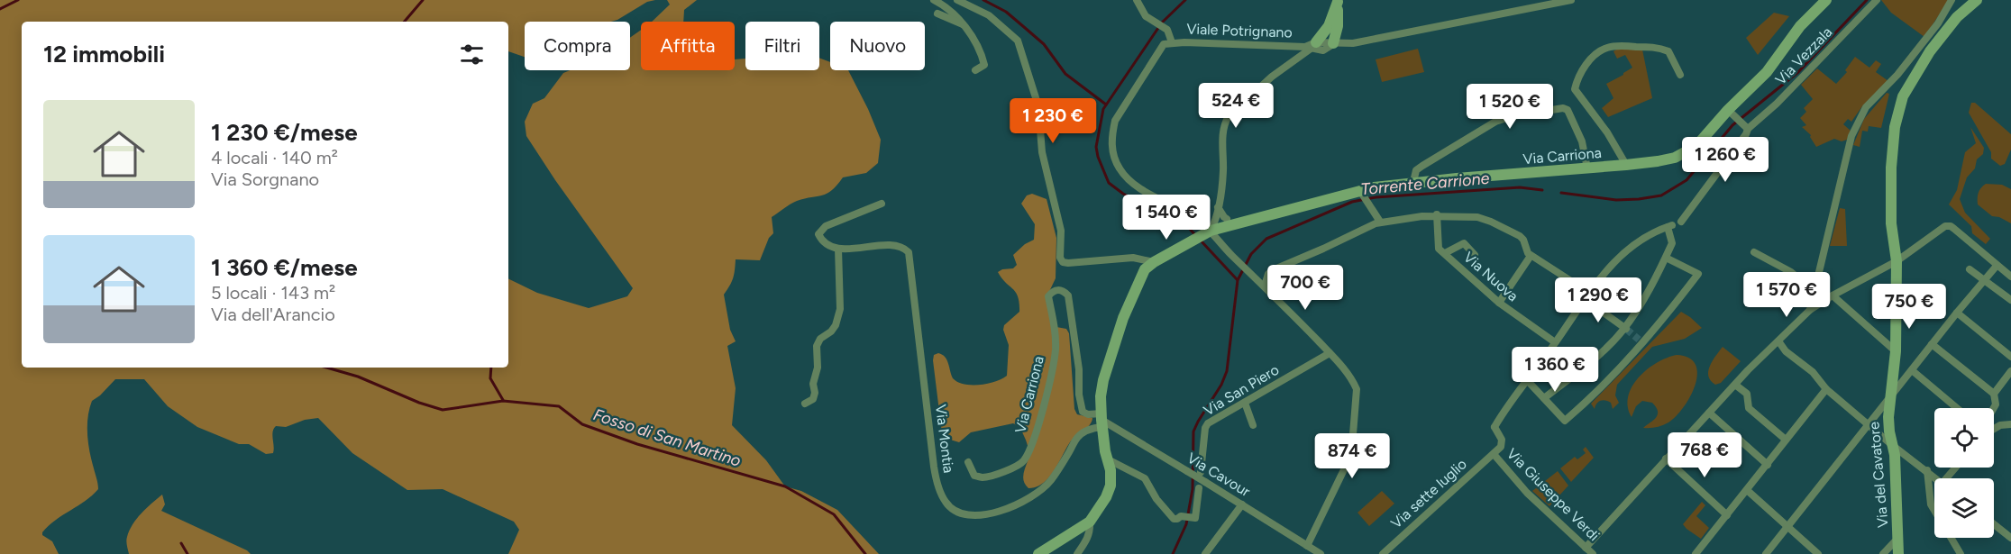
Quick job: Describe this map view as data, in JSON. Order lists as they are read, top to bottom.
{
  "streets": {
    "main road": ["Via Carriona", "Via del Cavatore"],
    "street": [
      "Viale Potrignano",
      "Via Vezzala",
      "Via Nuova",
      "Via San Piero",
      "Via Montia",
      "Via Cavour",
      "Via sette luglio",
      "Via Giuseppe Verdi"
    ]
  },
  "crossings": [
    ["Via Carriona", "Via Montia"],
    ["Via Carriona", "Via Cavour"],
    ["Via Montia", "Via Cavour"],
    ["Via sette luglio", "Via Giuseppe Verdi"]
  ],
  "water": ["Torrente Carrione", "Fosso di San Martino"],
  "page": {
    "chip": [
      "Compra",
      "Affitta",
      "Filtri",
      "Nuovo"
    ],
    "heading": "12 immobili",
    "price": [
      "524 €",
      "1 520 €",
      "1 230 €",
      "1 260 €",
      "1 540 €",
      "700 €",
      "1 570 €",
      "1 290 €",
      "750 €",
      "1 360 €",
      "768 €",
      "874 €"
    ],
    "list": [
      {
        "name": "1 230 €/mese",
        "note": "4 locali · 140 m² · Via Sorgnano"
      },
      {
        "name": "1 360 €/mese",
        "note": "5 locali · 143 m² · Via dell'Arancio"
      }
    ]
  }
}
